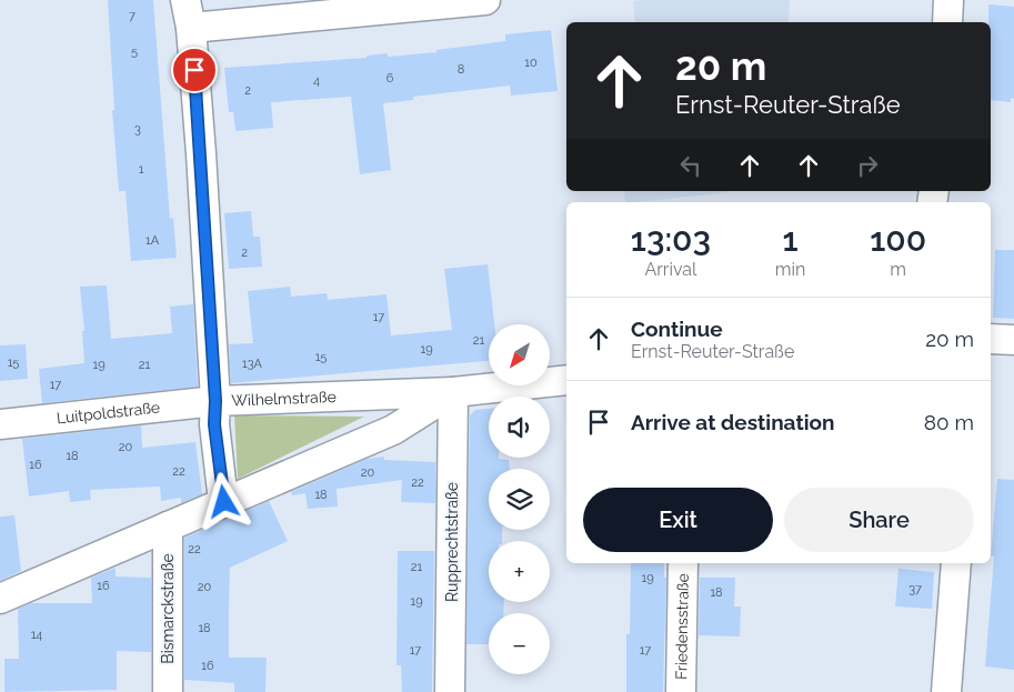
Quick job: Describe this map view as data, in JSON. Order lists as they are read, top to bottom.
{
  "streets": {
    "street": [
      "Wilhelmstraße",
      "Luitpoldstraße",
      "Rupprechtstraße",
      "Bismarckstraße",
      "Friedensstraße"
    ]
  },
  "crossings": [
    ["Wilhelmstraße", "Luitpoldstraße"],
    ["Wilhelmstraße", "Rupprechtstraße"],
    ["Wilhelmstraße", "Bismarckstraße"]
  ],
  "house_numbers": [
    "7",
    "5",
    "10",
    "8",
    "6",
    "4",
    "2",
    "3",
    "1",
    "1A",
    "2",
    "17",
    "21",
    "19",
    "15",
    "15",
    "13A",
    "19",
    "21",
    "17",
    "20",
    "18",
    "16",
    "22",
    "20",
    "22",
    "18",
    "22",
    "21",
    "19",
    "16",
    "20",
    "37",
    "18",
    "19",
    "18",
    "14",
    "17",
    "17",
    "16"
  ],
  "north": "bottom left",
  "page": {
    "turn": ["20 m", "Ernst-Reuter-Straße"],
    "eta": [
      "13:03",
      "Arrival",
      "1",
      "min",
      "100",
      "m"
    ],
    "list": [
      {
        "name": "Continue",
        "note": "Ernst-Reuter-Straße",
        "value": "20 m"
      },
      {
        "name": "Arrive at destination",
        "value": "80 m"
      }
    ],
    "map_buttons": ["+", "−"],
    "buttons": ["Exit", "Share"]
  }
}
